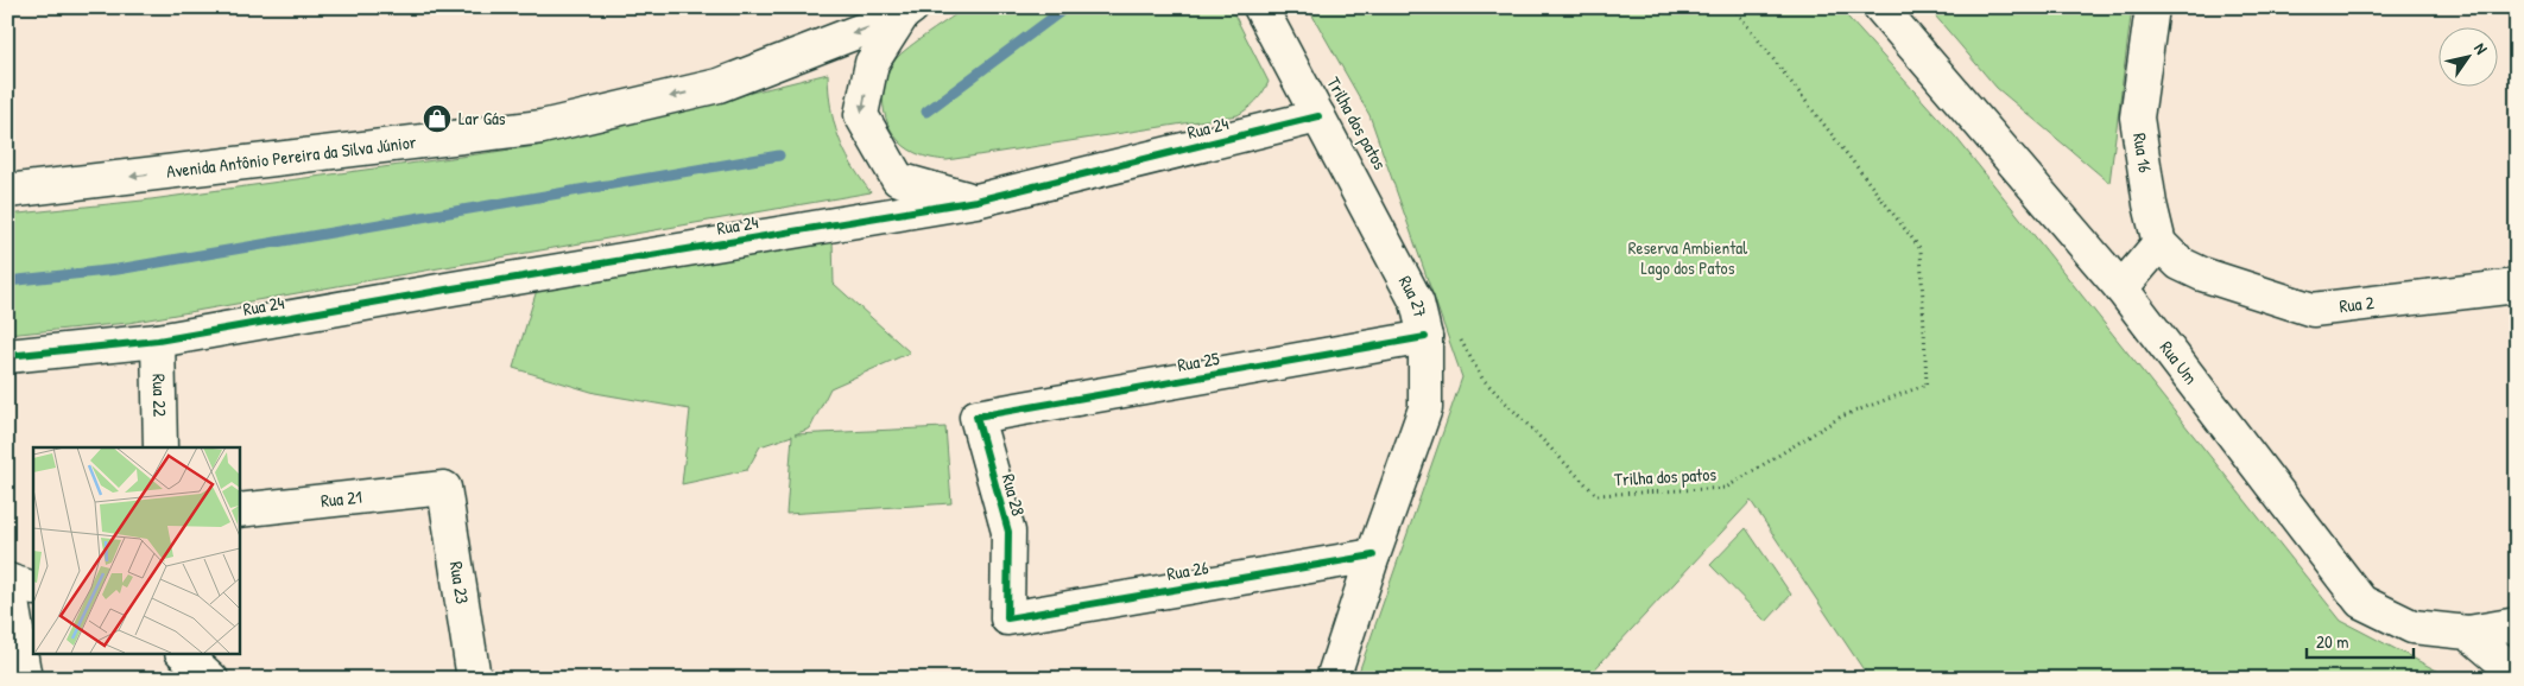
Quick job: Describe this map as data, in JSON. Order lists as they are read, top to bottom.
{
  "streets": {
    "street": [
      "Rua 24",
      "Rua 16",
      "Avenida Antônio Pereira da Silva Júnior",
      "Rua 27",
      "Rua 2",
      "Rua 25",
      "Rua Um",
      "Rua 22",
      "Rua 28",
      "Rua 21",
      "Rua 26",
      "Rua 23"
    ],
    "path": ["Trilha dos patos"]
  },
  "crossings": [
    ["Rua 24", "Rua 27"],
    ["Rua 24", "Rua 22"],
    ["Rua 16", "Rua 2"],
    ["Rua 27", "Rua 25"],
    ["Rua 27", "Rua 26"],
    ["Rua 25", "Rua 28"],
    ["Rua 28", "Rua 26"],
    ["Rua 21", "Rua 23"]
  ],
  "one_way": ["Avenida Antônio Pereira da Silva Júnior"],
  "parks": ["Reserva Ambiental Lago dos Patos"],
  "places": {
    "shop": ["Lar Gás"]
  },
  "scale_bar": "20 m",
  "north": "top right"
}
